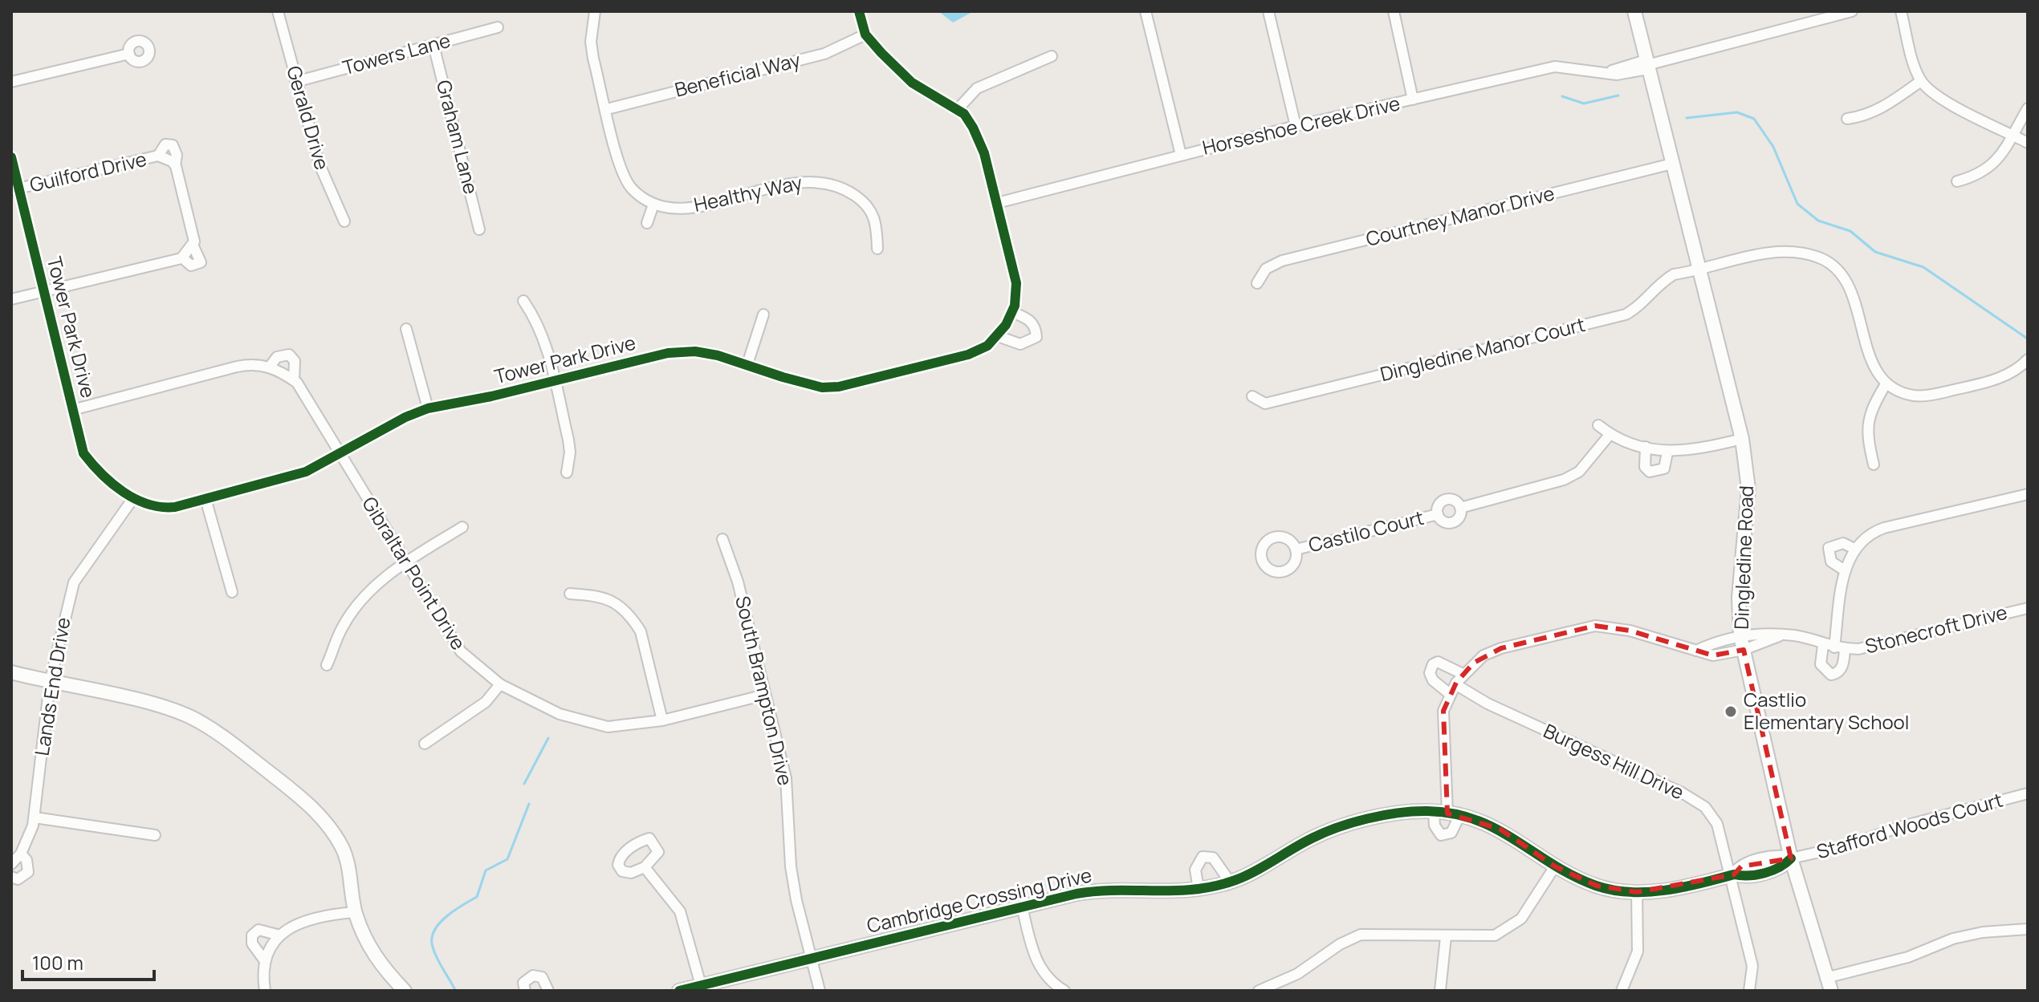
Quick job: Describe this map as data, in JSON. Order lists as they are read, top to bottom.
{
  "streets": {
    "street": [
      "Towers Lane",
      "Beneficial Way",
      "Gerald Drive",
      "Horseshoe Creek Drive",
      "Graham Lane",
      "Guilford Drive",
      "Healthy Way",
      "Courtney Manor Drive",
      "Tower Park Drive",
      "Dingledine Manor Court",
      "Castilo Court",
      "Dingledine Road",
      "Gibraltar Point Drive",
      "Stonecroft Drive",
      "Lands End Drive",
      "South Brampton Drive",
      "Burgess Hill Drive",
      "Stafford Woods Court",
      "Cambridge Crossing Drive"
    ]
  },
  "crossings": [
    ["Towers Lane", "Gerald Drive"],
    ["Towers Lane", "Graham Lane"],
    ["Beneficial Way", "Tower Park Drive"],
    ["Horseshoe Creek Drive", "Tower Park Drive"],
    ["Horseshoe Creek Drive", "Dingledine Road"],
    ["Guilford Drive", "Tower Park Drive"],
    ["Courtney Manor Drive", "Dingledine Road"],
    ["Tower Park Drive", "Gibraltar Point Drive"],
    ["Tower Park Drive", "Lands End Drive"],
    ["Dingledine Manor Court", "Dingledine Road"],
    ["Dingledine Road", "Stonecroft Drive"],
    ["Dingledine Road", "Stafford Woods Court"],
    ["Dingledine Road", "Cambridge Crossing Drive"],
    ["Gibraltar Point Drive", "South Brampton Drive"],
    ["Stonecroft Drive", "Burgess Hill Drive"],
    ["Stonecroft Drive", "Cambridge Crossing Drive"],
    ["South Brampton Drive", "Cambridge Crossing Drive"],
    ["Burgess Hill Drive", "Cambridge Crossing Drive"],
    ["Stafford Woods Court", "Cambridge Crossing Drive"]
  ],
  "places": ["Castlio Elementary School"],
  "scale_bar": "100 m"
}
